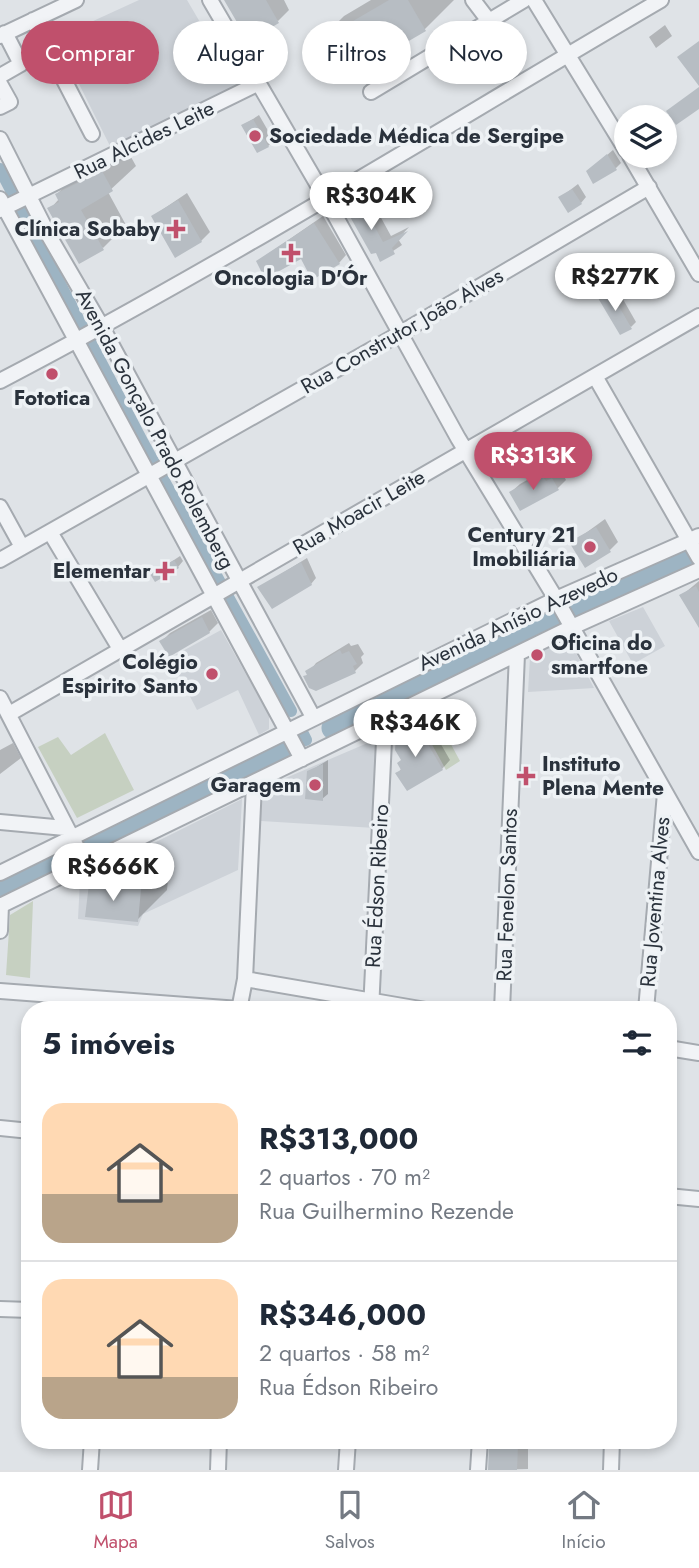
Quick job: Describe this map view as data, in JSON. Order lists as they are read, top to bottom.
{
  "streets": {
    "street": [
      "Rua Alcides Leite",
      "Rua Construtor João Alves",
      "Avenida Gonçalo Prado Rolemberg",
      "Rua Moacir Leite",
      "Avenida Anísio Azevedo",
      "Rua Édson Ribeiro",
      "Rua Fenelon Santos",
      "Rua Joventina Alves"
    ]
  },
  "crossings": [
    ["Rua Alcides Leite", "Avenida Gonçalo Prado Rolemberg"],
    ["Rua Construtor João Alves", "Avenida Gonçalo Prado Rolemberg"],
    ["Avenida Gonçalo Prado Rolemberg", "Rua Moacir Leite"],
    ["Avenida Gonçalo Prado Rolemberg", "Avenida Anísio Azevedo"],
    ["Avenida Anísio Azevedo", "Rua Édson Ribeiro"],
    ["Avenida Anísio Azevedo", "Rua Fenelon Santos"]
  ],
  "places": {
    "other": [
      "Sociedade Médica de Sergipe",
      "Fototica",
      "Century 21 Imobiliária",
      "Oficina do smartfone",
      "Colégio Espirito Santo",
      "Garagem"
    ],
    "health": [
      "Clínica Sobaby",
      "Oncologia D'Ór",
      "Elementar",
      "Instituto Plena Mente"
    ]
  },
  "page": {
    "chip": [
      "Comprar",
      "Alugar",
      "Filtros",
      "Novo"
    ],
    "price": [
      "R$304K",
      "R$277K",
      "R$313K",
      "R$346K",
      "R$666K"
    ],
    "heading": "5 imóveis",
    "list": [
      {
        "name": "R$313,000",
        "note": "2 quartos · 70 m² · Rua Guilhermino Rezende"
      },
      {
        "name": "R$346,000",
        "note": "2 quartos · 58 m² · Rua Édson Ribeiro"
      }
    ],
    "tabs": ["Mapa", "Salvos", "Início"]
  }
}
